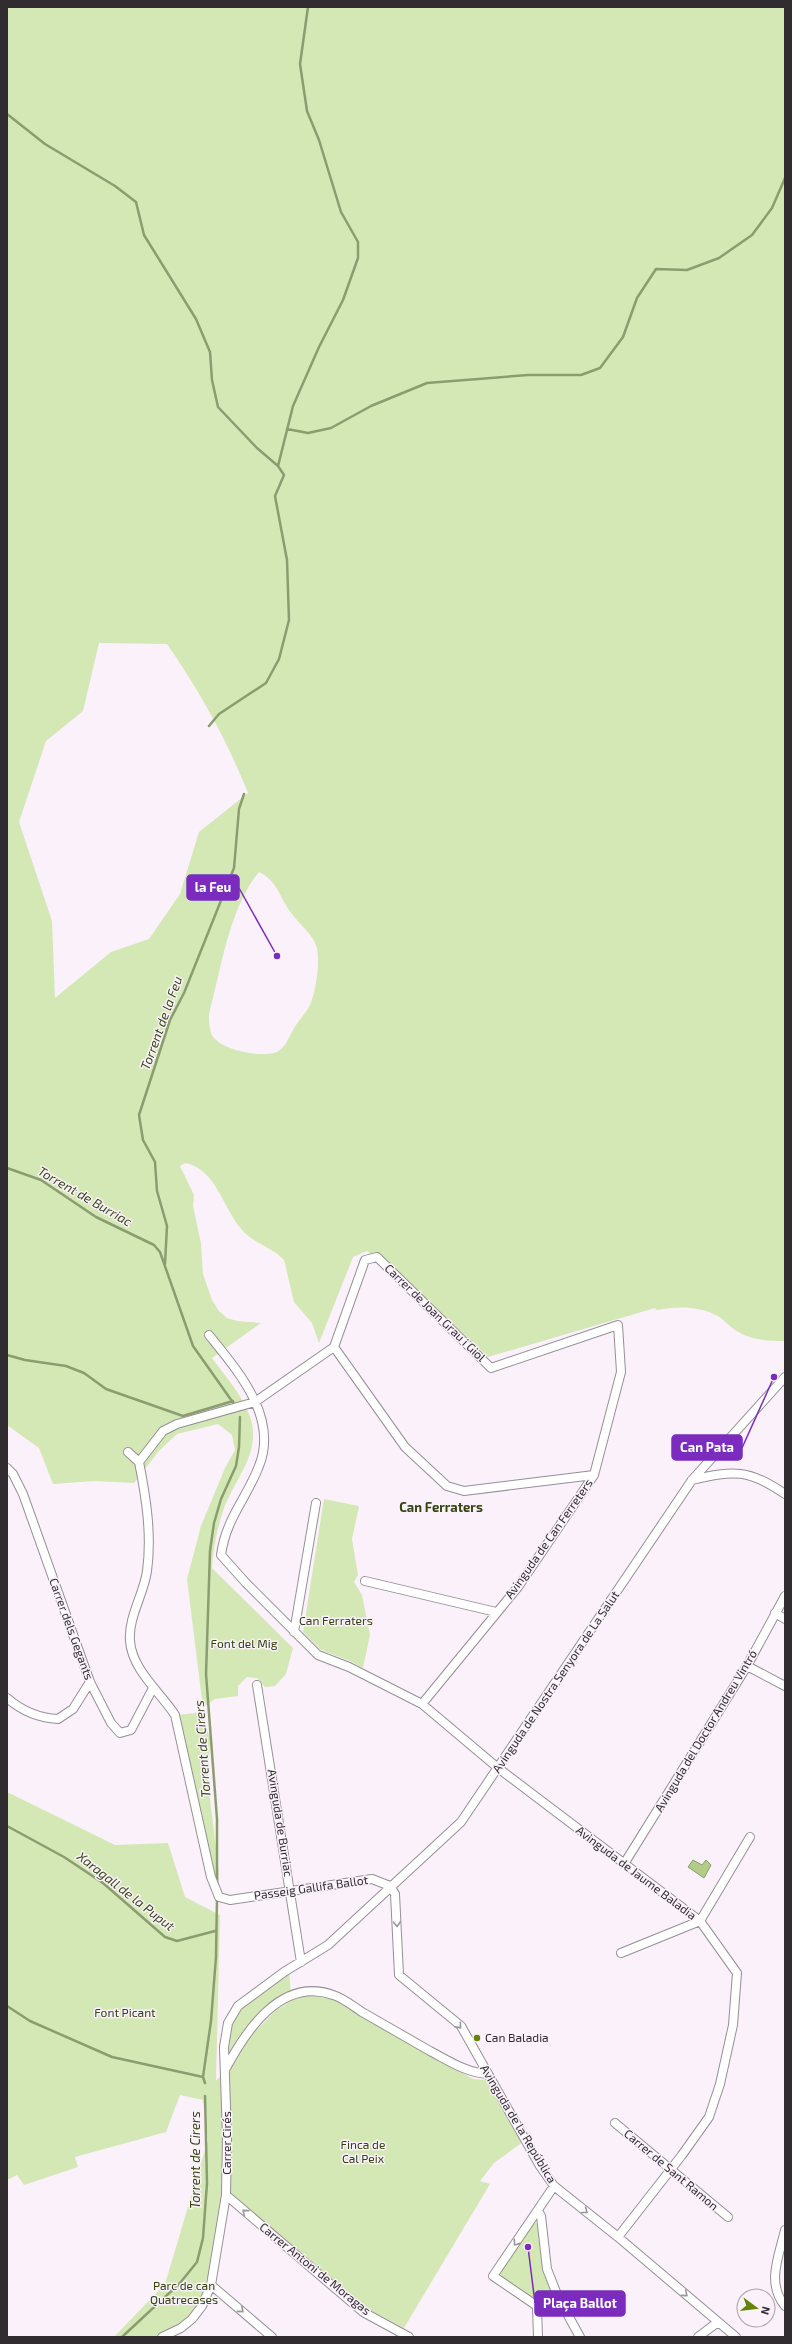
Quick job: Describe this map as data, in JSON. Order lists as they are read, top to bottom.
{
  "streets": {
    "street": [
      "Carrer de Joan Grau i Giol",
      "Avinguda de Can Ferreters",
      "Carrer dels Gegants",
      "Avinguda de Nostra Senyora de La Salut",
      "Avinguda del Doctor Andreu Vintró",
      "Avinguda de Burriac",
      "Avinguda de Jaume Baladia",
      "Passeig Gallifa Ballot",
      "Avinguda de la República",
      "Carrer Cirés",
      "Carrer de Sant Ramon",
      "Carrer Antoni de Moragas"
    ]
  },
  "crossings": [
    ["Carrer de Joan Grau i Giol", "Avinguda de Can Ferreters"],
    ["Avinguda de Can Ferreters", "Avinguda de Jaume Baladia"],
    ["Carrer dels Gegants", "Passeig Gallifa Ballot"],
    ["Avinguda de Nostra Senyora de La Salut", "Avinguda de Burriac"],
    ["Avinguda de Nostra Senyora de La Salut", "Avinguda de Jaume Baladia"],
    ["Avinguda de Nostra Senyora de La Salut", "Passeig Gallifa Ballot"],
    ["Avinguda de Nostra Senyora de La Salut", "Avinguda de la República"],
    ["Avinguda de Nostra Senyora de La Salut", "Carrer Cirés"],
    ["Avinguda del Doctor Andreu Vintró", "Avinguda de Jaume Baladia"],
    ["Avinguda de Burriac", "Passeig Gallifa Ballot"],
    ["Avinguda de Burriac", "Carrer Cirés"],
    ["Avinguda de Jaume Baladia", "Avinguda de la República"],
    ["Avinguda de Jaume Baladia", "Carrer de Sant Ramon"],
    ["Passeig Gallifa Ballot", "Avinguda de la República"],
    ["Carrer Cirés", "Carrer Antoni de Moragas"]
  ],
  "one_way": ["Avinguda de la República", "Carrer Antoni de Moragas"],
  "districts": ["Can Ferraters"],
  "water": [
    "Torrent de la Feu",
    "Torrent de Burriac",
    "Torrent de Cirers",
    "Xaragall de la Puput"
  ],
  "parks": [
    "Can Ferraters",
    "Font del Mig",
    "Font Picant",
    "Finca de Cal Peix",
    "Parc de can Quatrecases"
  ],
  "places": [
    "la Feu",
    "Can Pata",
    "Can Baladia",
    "Plaça Ballot"
  ],
  "north": "right"
}
